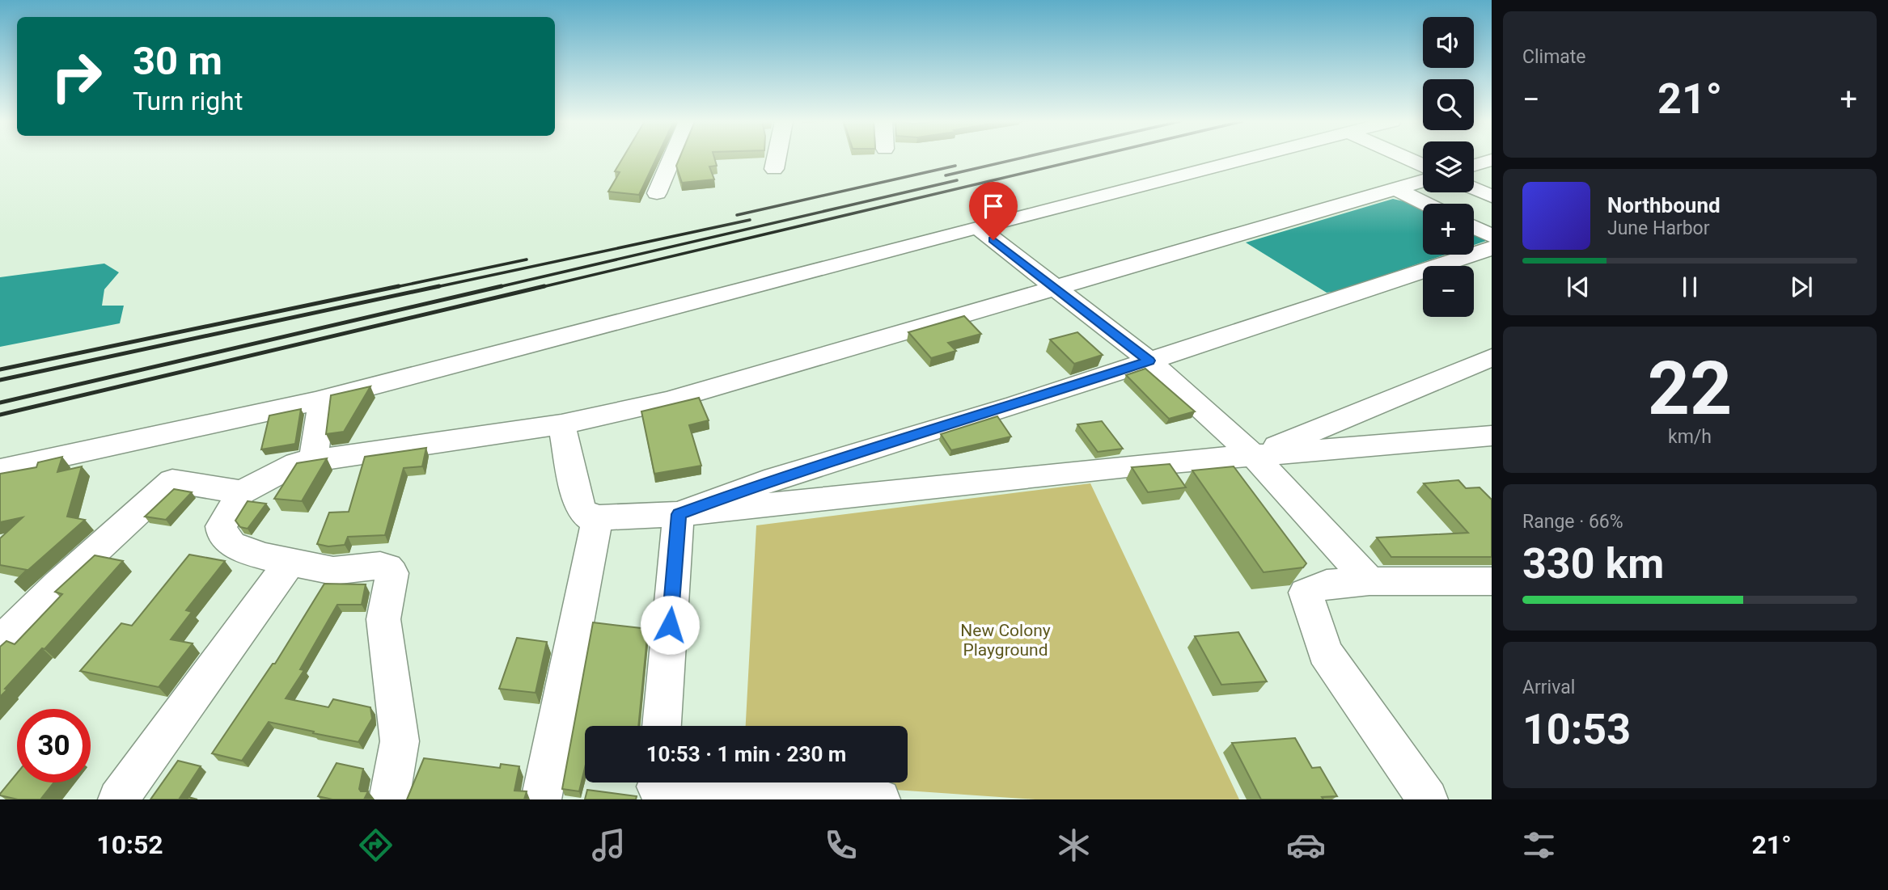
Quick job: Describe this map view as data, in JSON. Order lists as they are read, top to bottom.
{
  "parks": ["New Colony Playground"],
  "page": {
    "tile": [
      "Climate",
      ["22", "km/h"],
      ["Range · 66%", "330 km"],
      ["Arrival", "10:53"]
    ],
    "map_buttons": ["+", "−"],
    "turn": ["30 m", "Turn right"],
    "heat": ["−", "21°", "+"],
    "song": ["Northbound", "June Harbor"],
    "limit": "30",
    "trip": "10:53 · 1 min · 230 m",
    "tabs": ["10:52", "21°"]
  }
}
